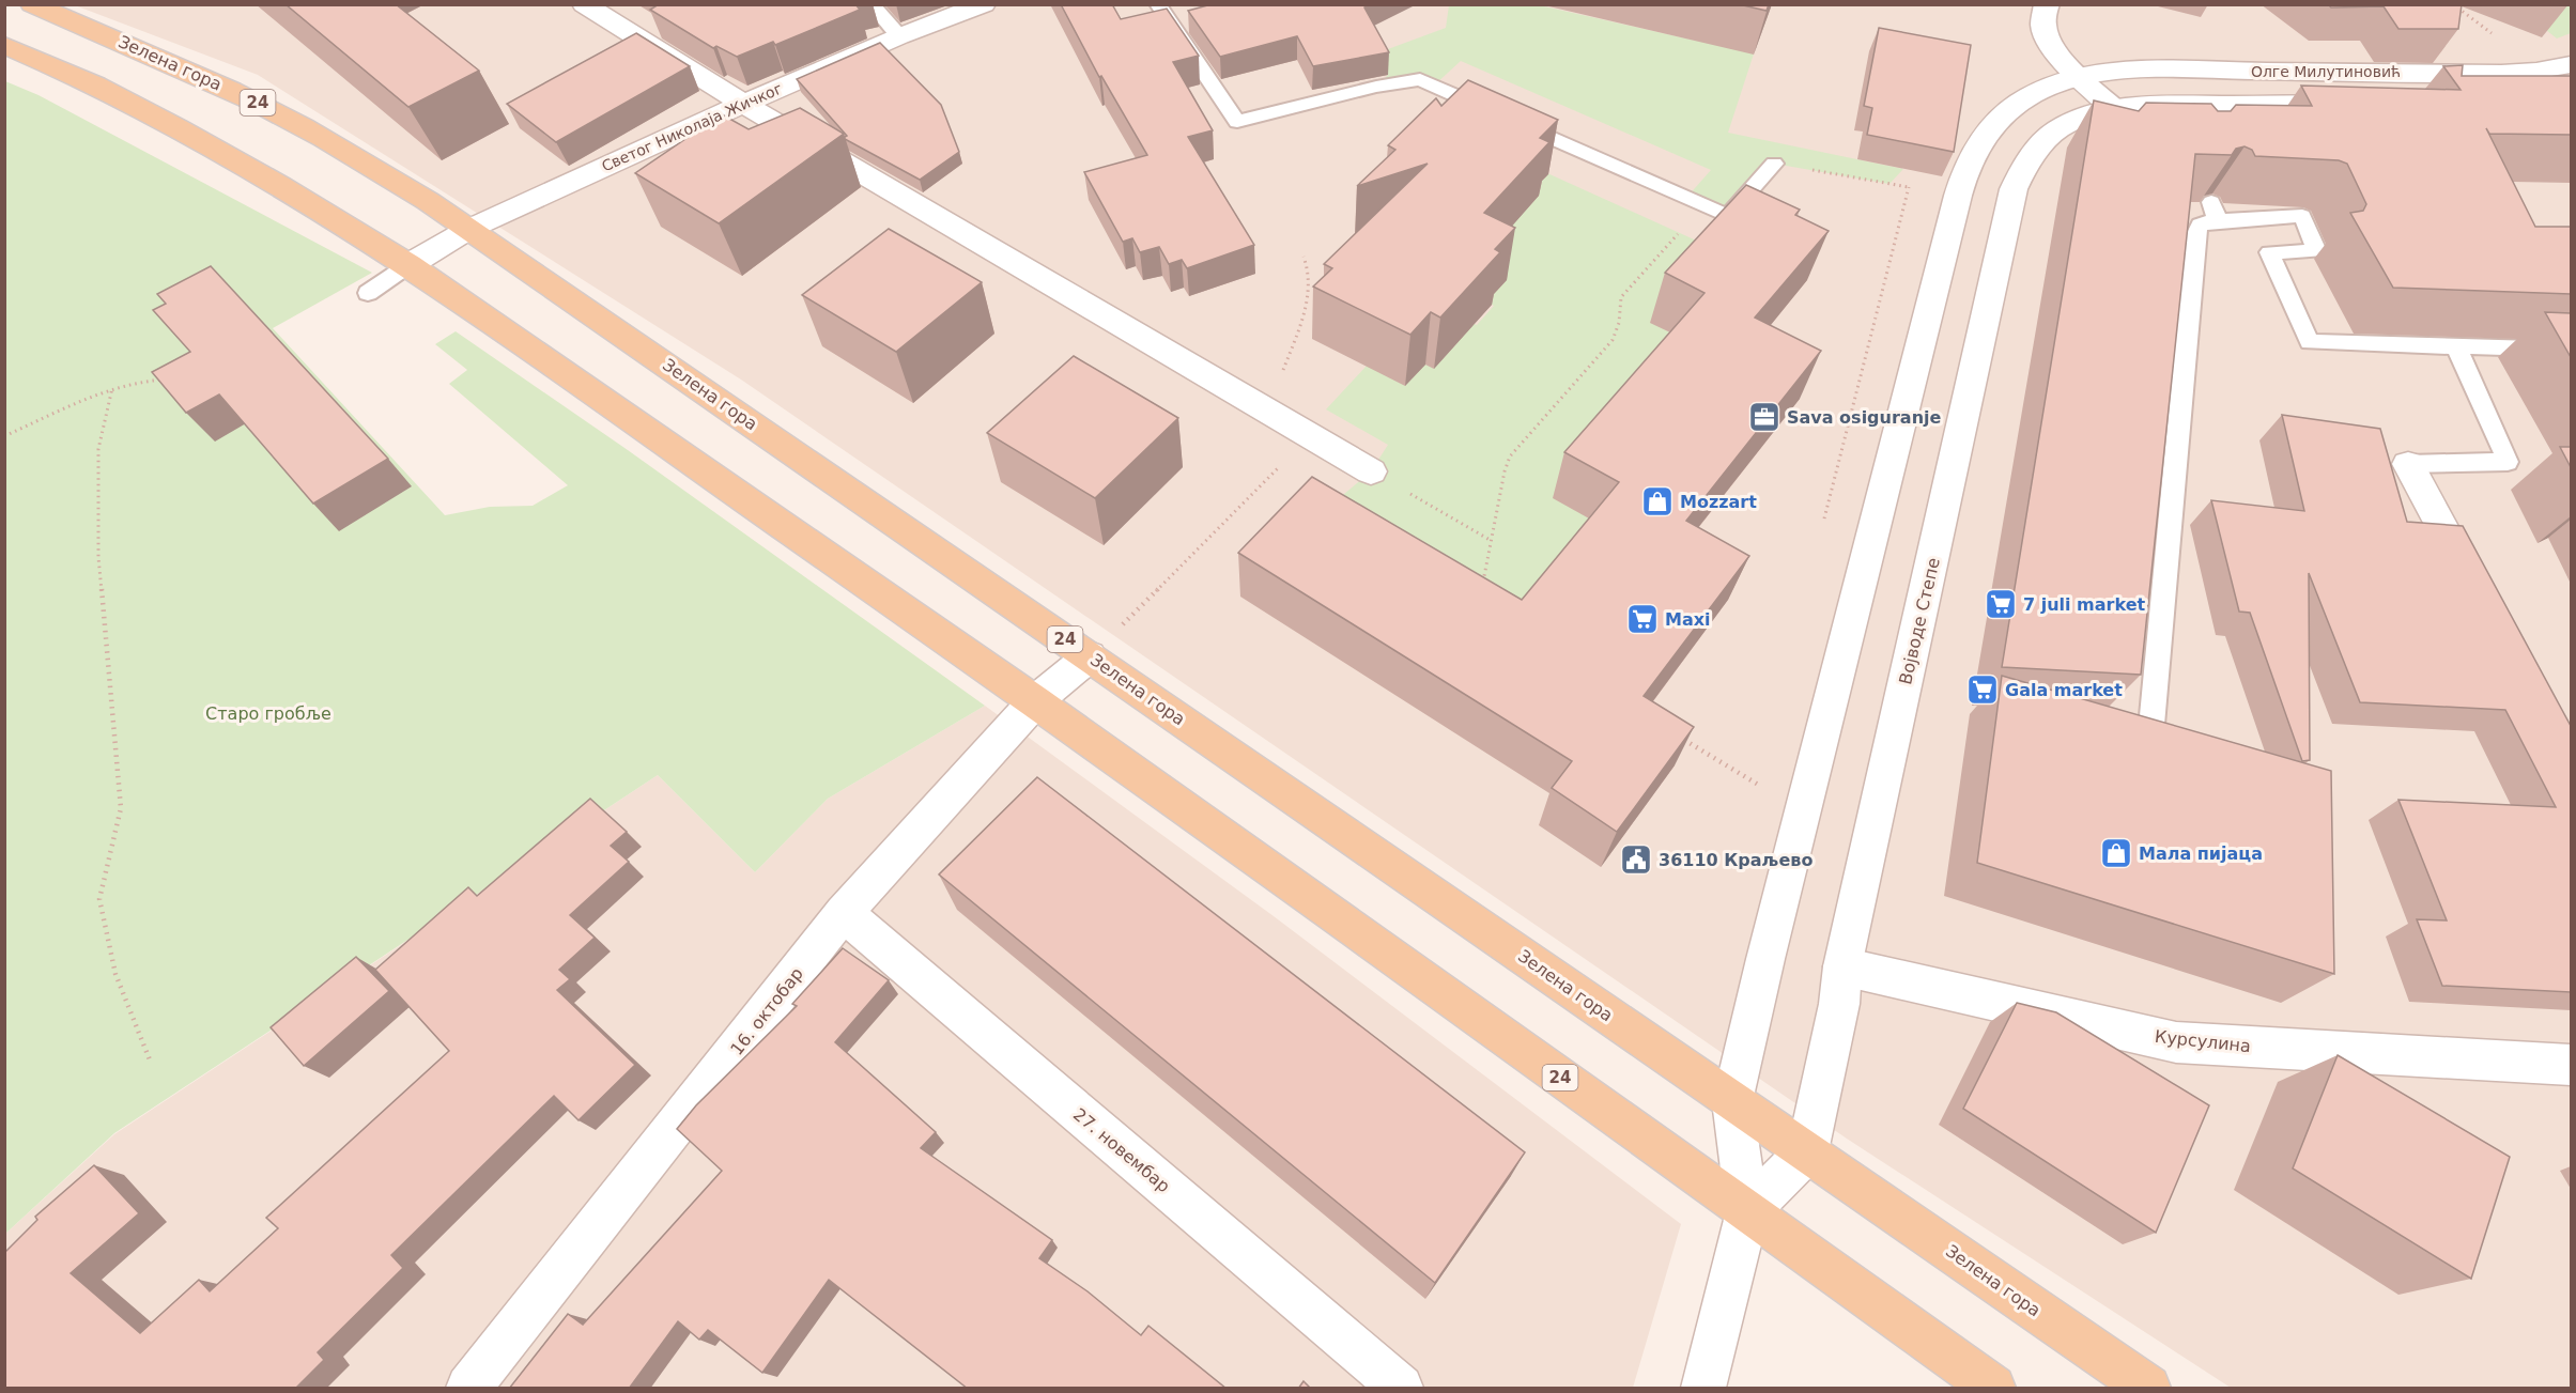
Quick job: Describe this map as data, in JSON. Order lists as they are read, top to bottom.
{
  "streets": {
    "main road": ["Зелена гора", "24"],
    "street": [
      "Олге Милутиновић",
      "Светог Николаја Жичког",
      "Војводе Степе",
      "16. октобар",
      "Курсулина",
      "27. новембар"
    ]
  },
  "crossings": [
    ["Зелена гора", "Светог Николаја Жичког"],
    ["Зелена гора", "Војводе Степе"],
    ["Зелена гора", "16. октобар"],
    ["Олге Милутиновић", "Војводе Степе"],
    ["24", "Светог Николаја Жичког"],
    ["24", "16. октобар"],
    ["Војводе Степе", "Курсулина"],
    ["16. октобар", "27. новембар"]
  ],
  "parks": ["Старо гробље"],
  "places": {
    "office": ["Sava osiguranje"],
    "shop": ["Mozzart", "Мала пијаца"],
    "supermarket": ["7 juli market", "Maxi", "Gala market"],
    "public building": ["36110 Краљево"]
  }
}
